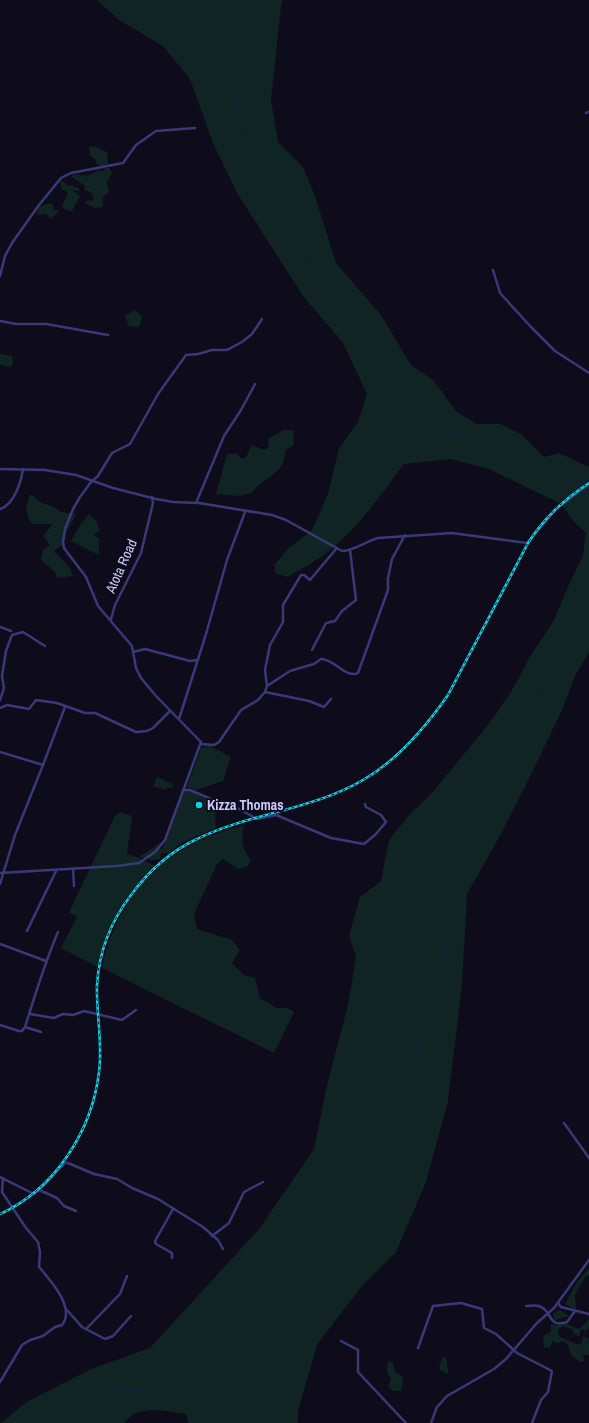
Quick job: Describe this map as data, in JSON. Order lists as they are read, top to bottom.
{
  "streets": {
    "street": ["Atota Road"]
  },
  "places": ["Kizza Thomas"]
}
